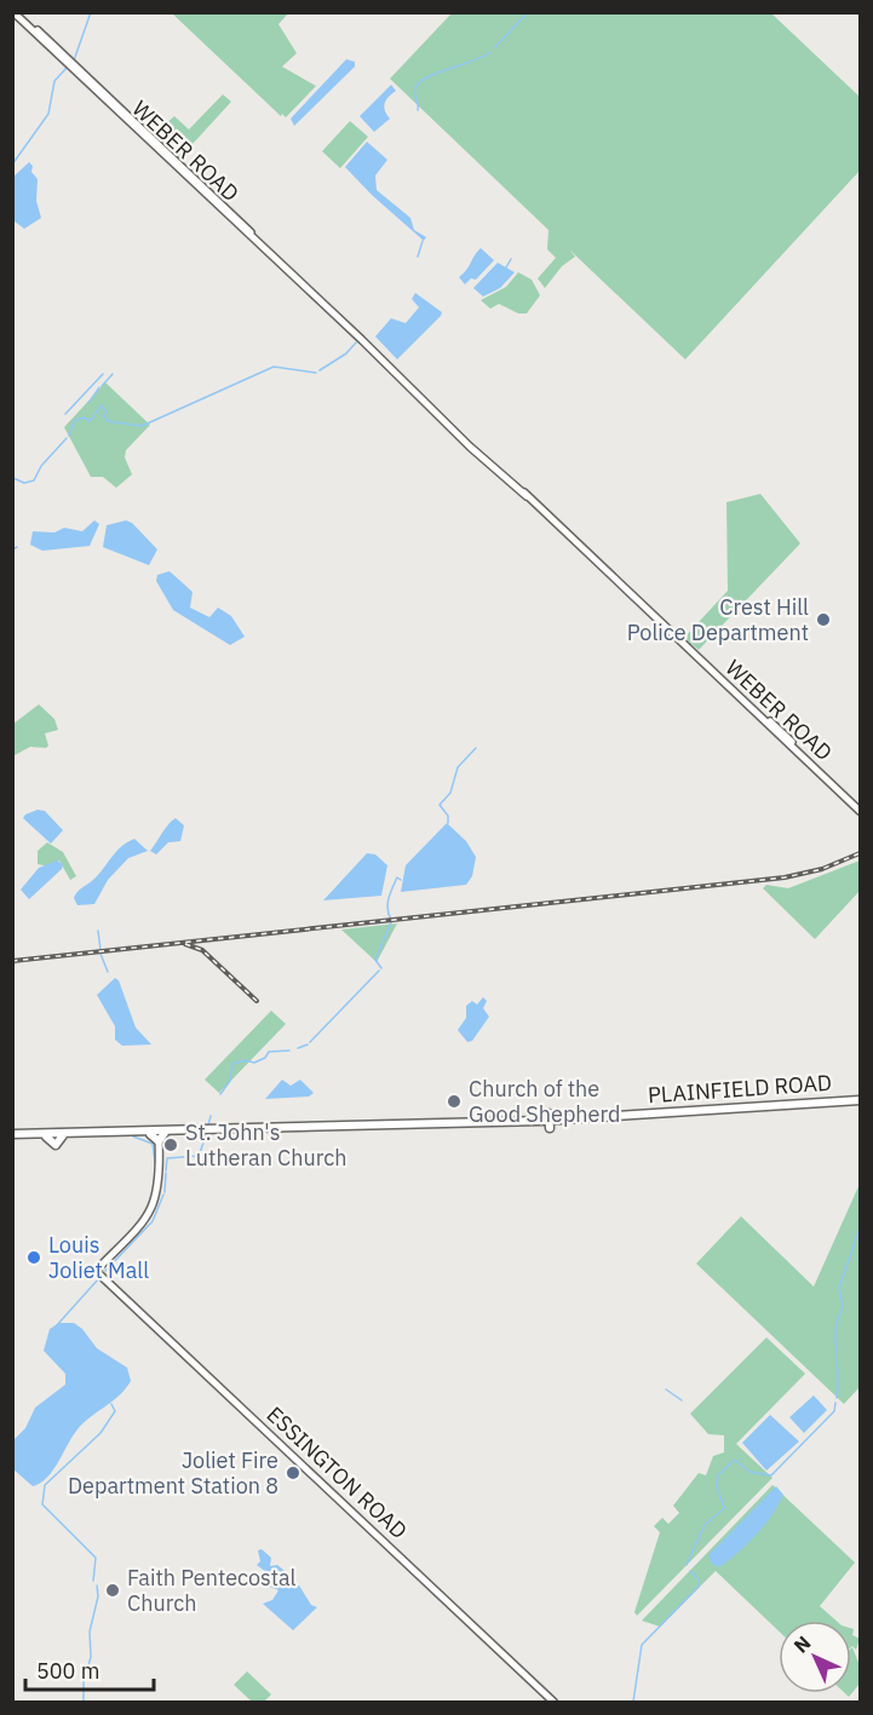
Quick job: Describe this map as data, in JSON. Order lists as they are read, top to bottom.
{
  "streets": {
    "main road": ["WEBER ROAD", "PLAINFIELD ROAD", "ESSINGTON ROAD"]
  },
  "crossings": [
    ["PLAINFIELD ROAD", "ESSINGTON ROAD"]
  ],
  "places": [
    "Crest Hill Police Department",
    "Church of the Good Shepherd",
    "St. John's Lutheran Church",
    "Louis Joliet Mall",
    "Joliet Fire Department Station 8",
    "Faith Pentecostal Church"
  ],
  "scale_bar": "500 m",
  "north": "top left"
}
